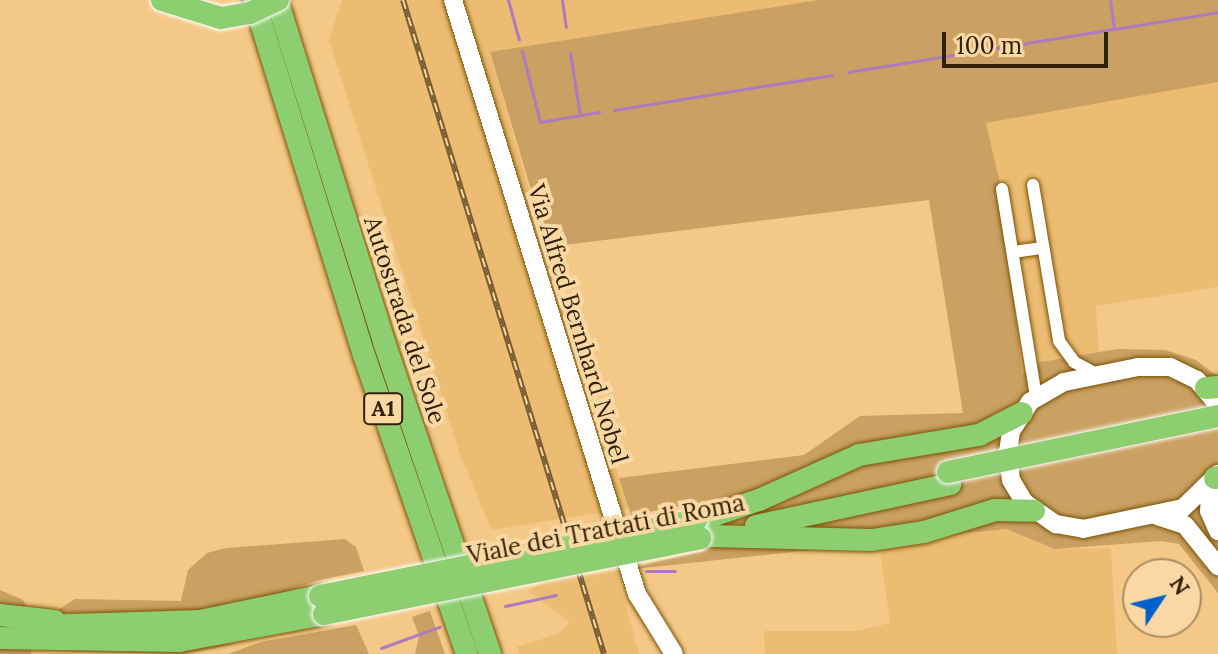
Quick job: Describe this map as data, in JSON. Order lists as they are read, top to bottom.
{
  "streets": {
    "highway": ["Autostrada del Sole", "A1", "Viale dei Trattati di Roma"],
    "street": ["Via Alfred Bernhard Nobel"]
  },
  "scale_bar": "100 m",
  "north": "top right"
}
